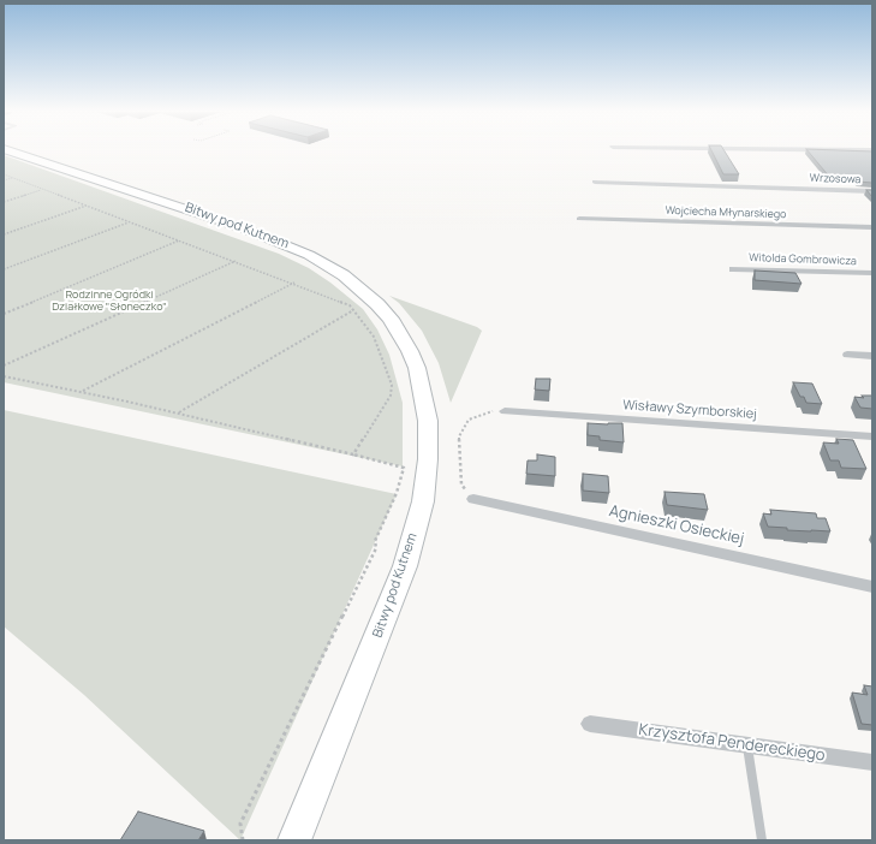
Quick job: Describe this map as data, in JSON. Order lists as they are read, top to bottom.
{
  "streets": {
    "main road": ["Bitwy pod Kutnem"],
    "street": [
      "Wrzosowa",
      "Wojciecha Młynarskiego",
      "Witolda Gombrowicza",
      "Wisławy Szymborskiej",
      "Agnieszki Osieckiej",
      "Krzysztofa Pendereckiego"
    ]
  },
  "parks": ["Rodzinne Ogródki Działkowe \"Słoneczko\""]
}
